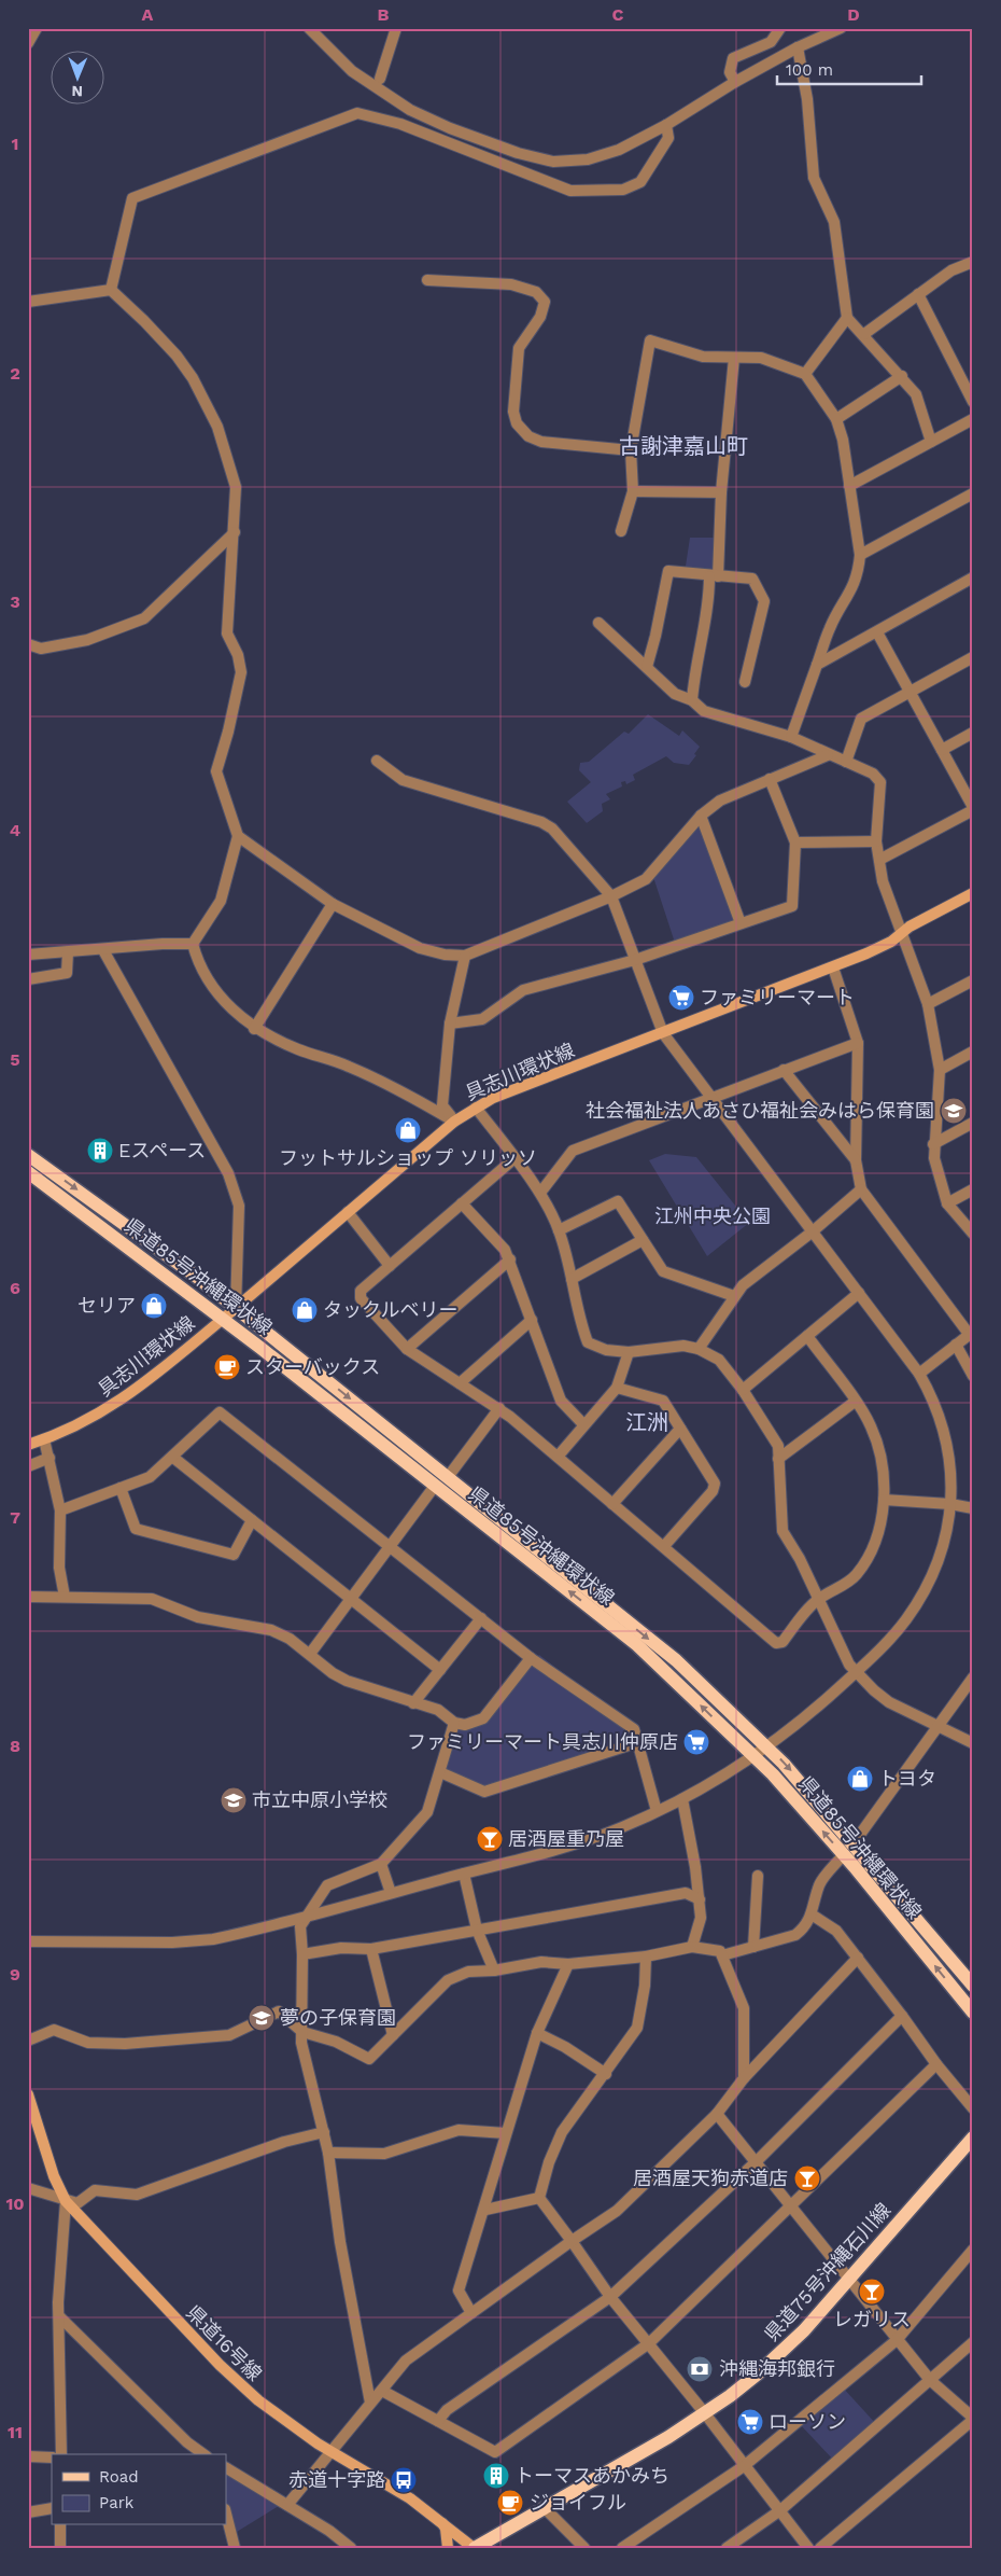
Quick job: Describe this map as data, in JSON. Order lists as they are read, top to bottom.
{
  "streets": {
    "main road": [
      "具志川環状線",
      "県道85号沖縄環状線",
      "県道75号沖縄石川線",
      "県道16号線"
    ]
  },
  "crossings": [
    ["具志川環状線", "県道85号沖縄環状線"],
    ["県道75号沖縄石川線", "県道16号線"]
  ],
  "districts": ["古謝津嘉山町", "江洲"],
  "parks": ["江州中央公園"],
  "places": {
    "supermarket": ["ファミリーマート", "ファミリーマート具志川仲原店", "ローソン"],
    "school or university": ["社会福祉法人あさひ福祉会みはら保育園", "市立中原小学校", "夢の子保育園"],
    "shop": [
      "フットサルショップ ソリッソ",
      "セリア",
      "タックルベリー",
      "トヨタ"
    ],
    "building": ["Eスペース", "トーマスあかみち"],
    "cafe": ["スターバックス", "ジョイフル"],
    "bar": ["居酒屋重乃屋", "居酒屋天狗赤道店", "レガリス"],
    "bank": ["沖縄海邦銀行"],
    "bus stop": ["赤道十字路"]
  },
  "legend": ["Road", "Park"],
  "scale_bar": "100 m",
  "north": "bottom",
  "grid": {
    "columns": [
      "A",
      "B",
      "C",
      "D"
    ],
    "rows": [
      "1",
      "2",
      "3",
      "4",
      "5",
      "6",
      "7",
      "8",
      "9",
      "10",
      "11"
    ]
  }
}
